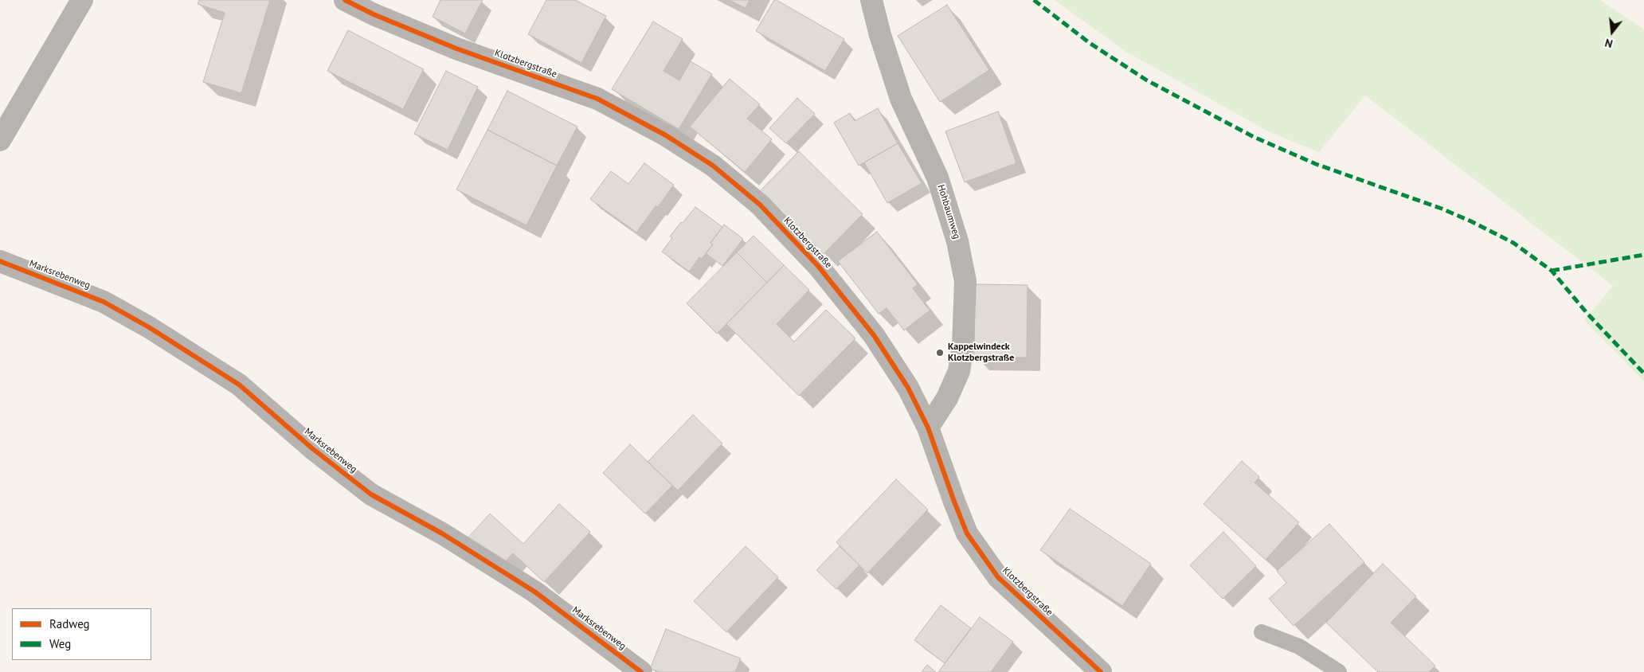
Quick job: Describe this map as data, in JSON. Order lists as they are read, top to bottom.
{
  "streets": {
    "street": ["Klotzbergstraße", "Hohbaumweg", "Marksrebenweg"]
  },
  "crossings": [
    ["Klotzbergstraße", "Hohbaumweg"]
  ],
  "places": ["Kappelwindeck Klotzbergstraße"],
  "legend": ["Radweg", "Weg"],
  "north": "bottom"
}
